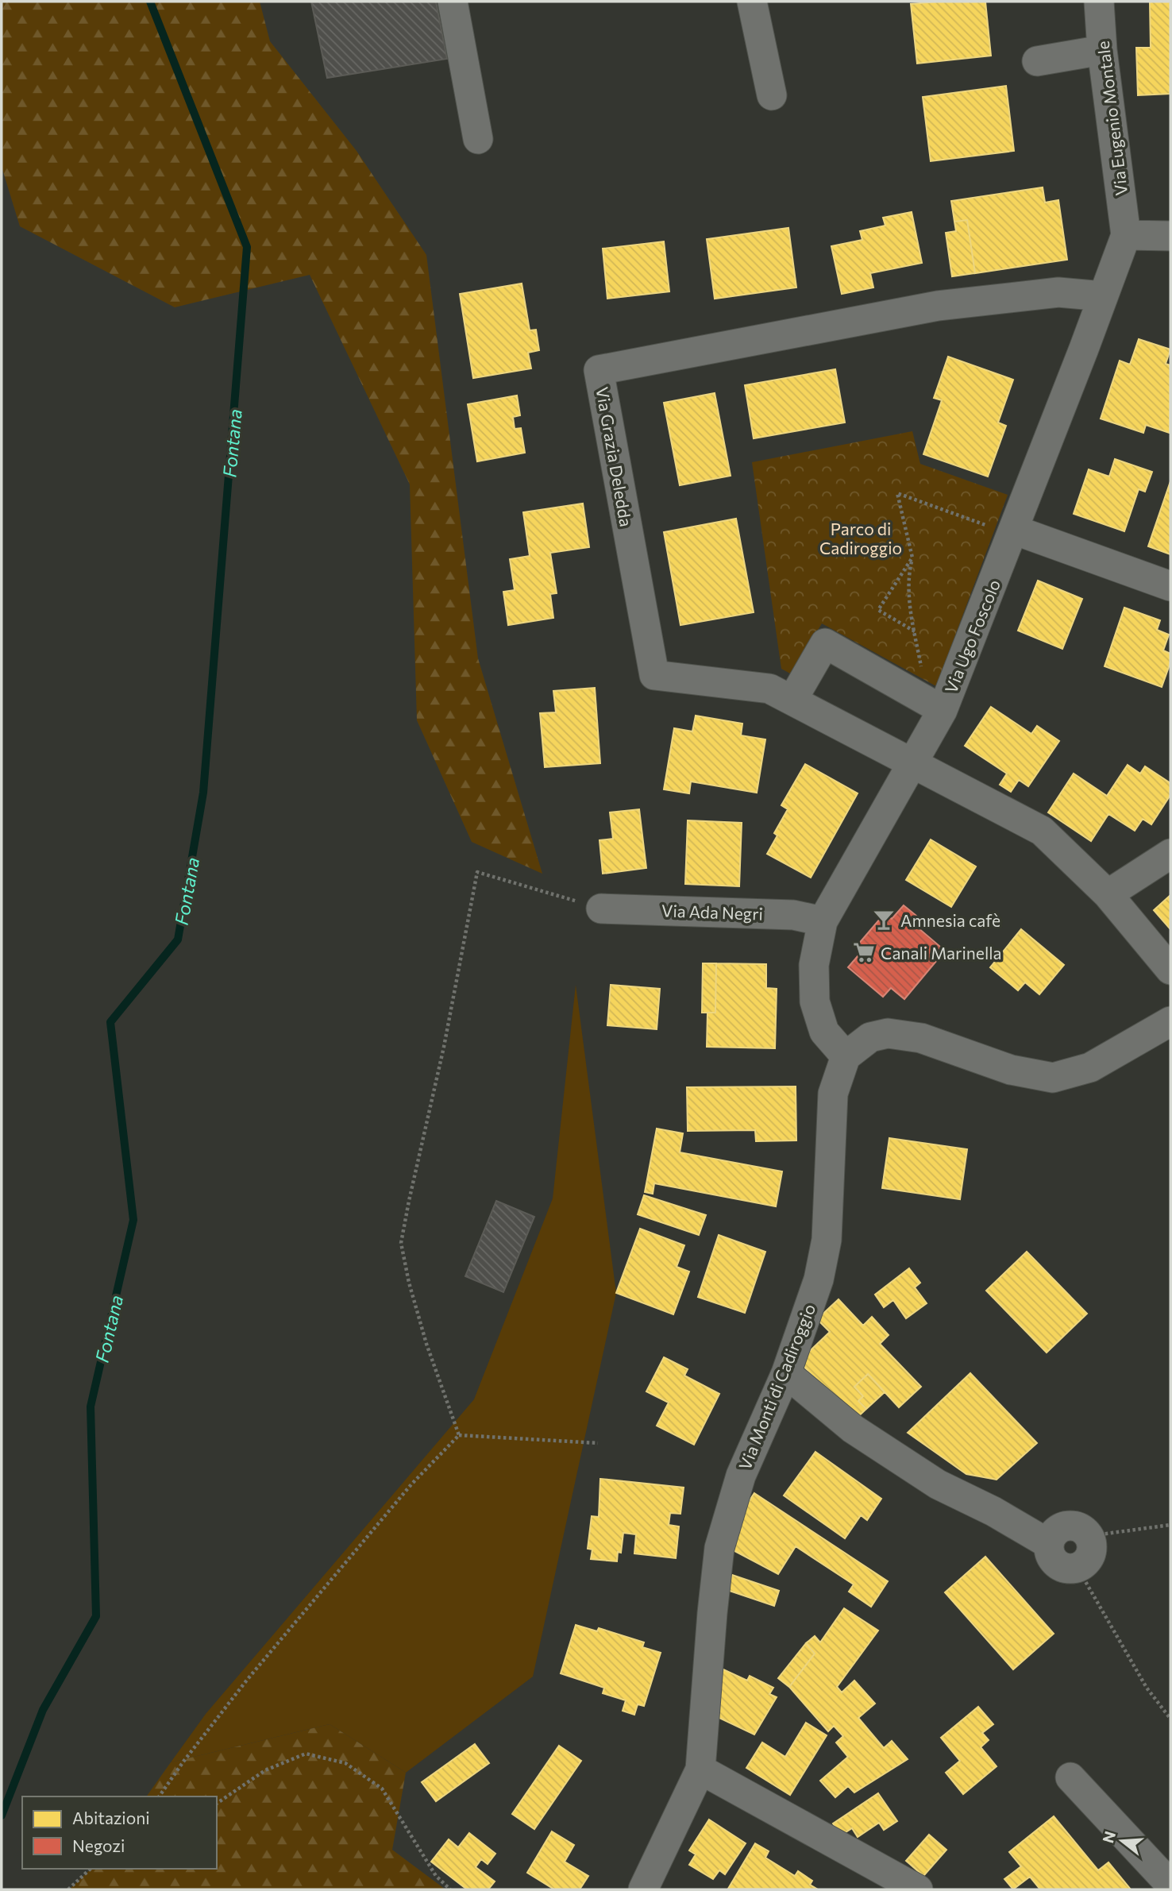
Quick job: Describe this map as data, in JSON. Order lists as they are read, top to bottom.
{
  "streets": {
    "street": [
      "Via Eugenio Montale",
      "Via Grazia Deledda",
      "Via Ugo Foscolo",
      "Via Ada Negri",
      "Via Monti di Cadiroggio"
    ]
  },
  "crossings": [
    ["Via Eugenio Montale", "Via Ugo Foscolo"],
    ["Via Grazia Deledda", "Via Ugo Foscolo"]
  ],
  "water": ["Fontana"],
  "parks": ["Parco di Cadiroggio"],
  "places": {
    "bar": ["Amnesia cafè"],
    "supermarket": ["Canali Marinella"]
  },
  "legend": ["Abitazioni", "Negozi"],
  "north": "left"
}
